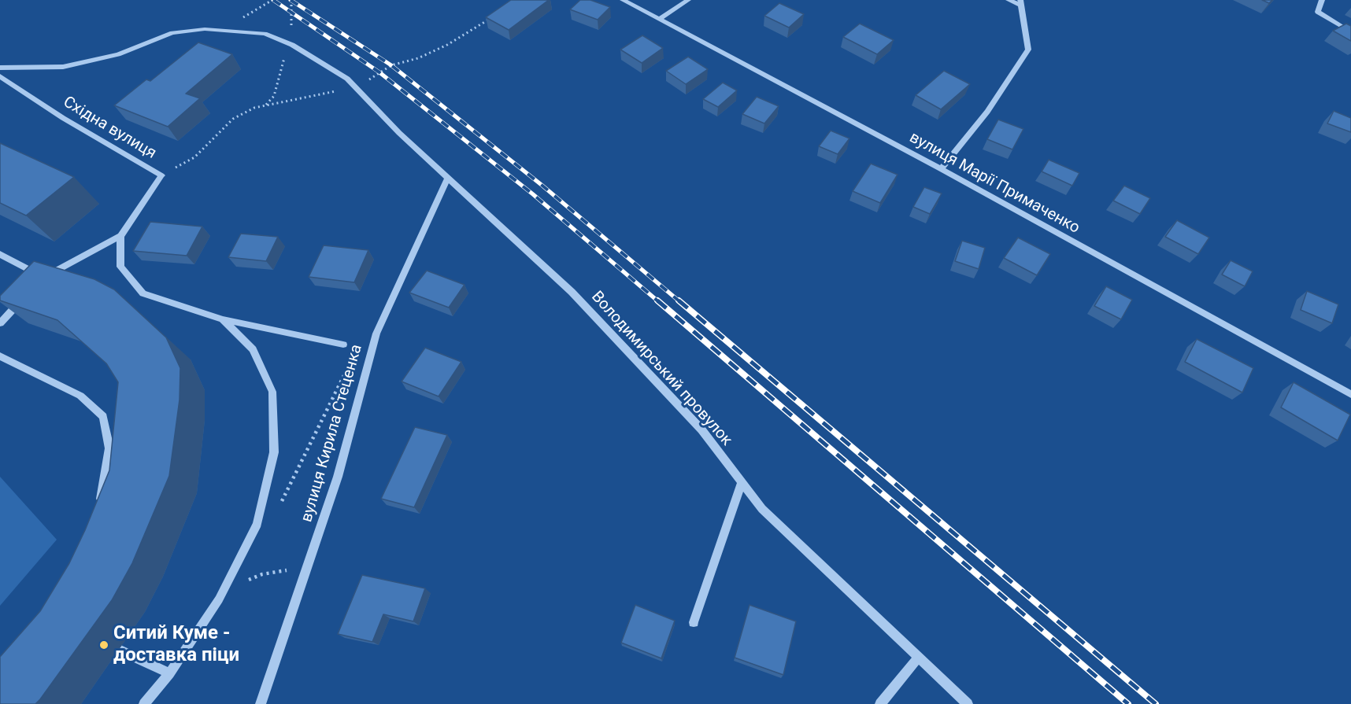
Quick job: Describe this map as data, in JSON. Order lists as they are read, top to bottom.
{
  "streets": {
    "street": [
      "Східна вулиця",
      "вулиця Марії Примаченко",
      "Володимирський провулок",
      "вулиця Кирила Стеценка"
    ]
  },
  "crossings": [
    ["Володимирський провулок", "вулиця Кирила Стеценка"]
  ],
  "places": ["Ситий Куме - доставка піци"]
}
